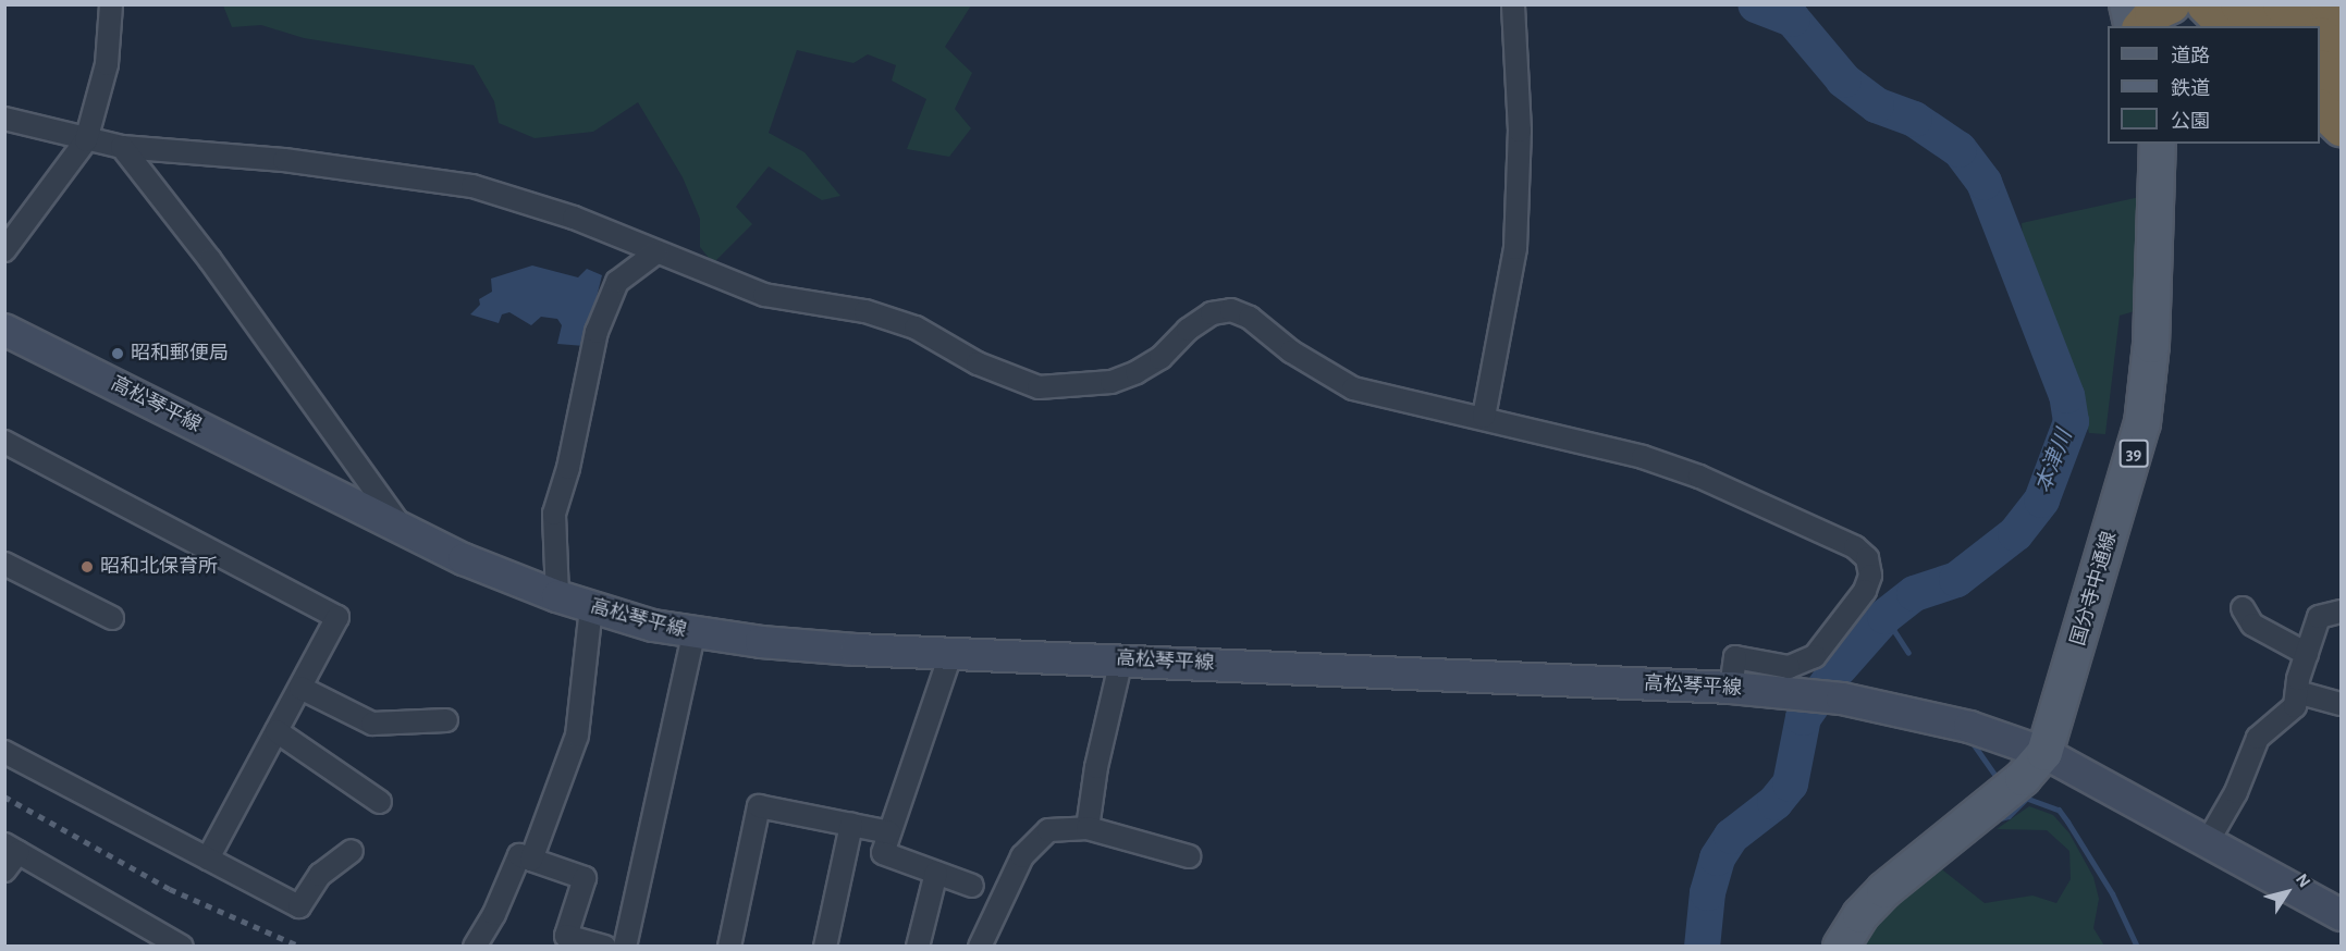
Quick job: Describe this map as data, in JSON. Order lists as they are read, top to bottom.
{
  "streets": {
    "main road": ["高松琴平線", "39", "国分寺中通線"]
  },
  "crossings": [
    ["高松琴平線", "国分寺中通線"]
  ],
  "water": ["本津川"],
  "places": ["昭和郵便局", "昭和北保育所"],
  "legend": ["道路", "鉄道", "公園"],
  "north": "top right"
}
